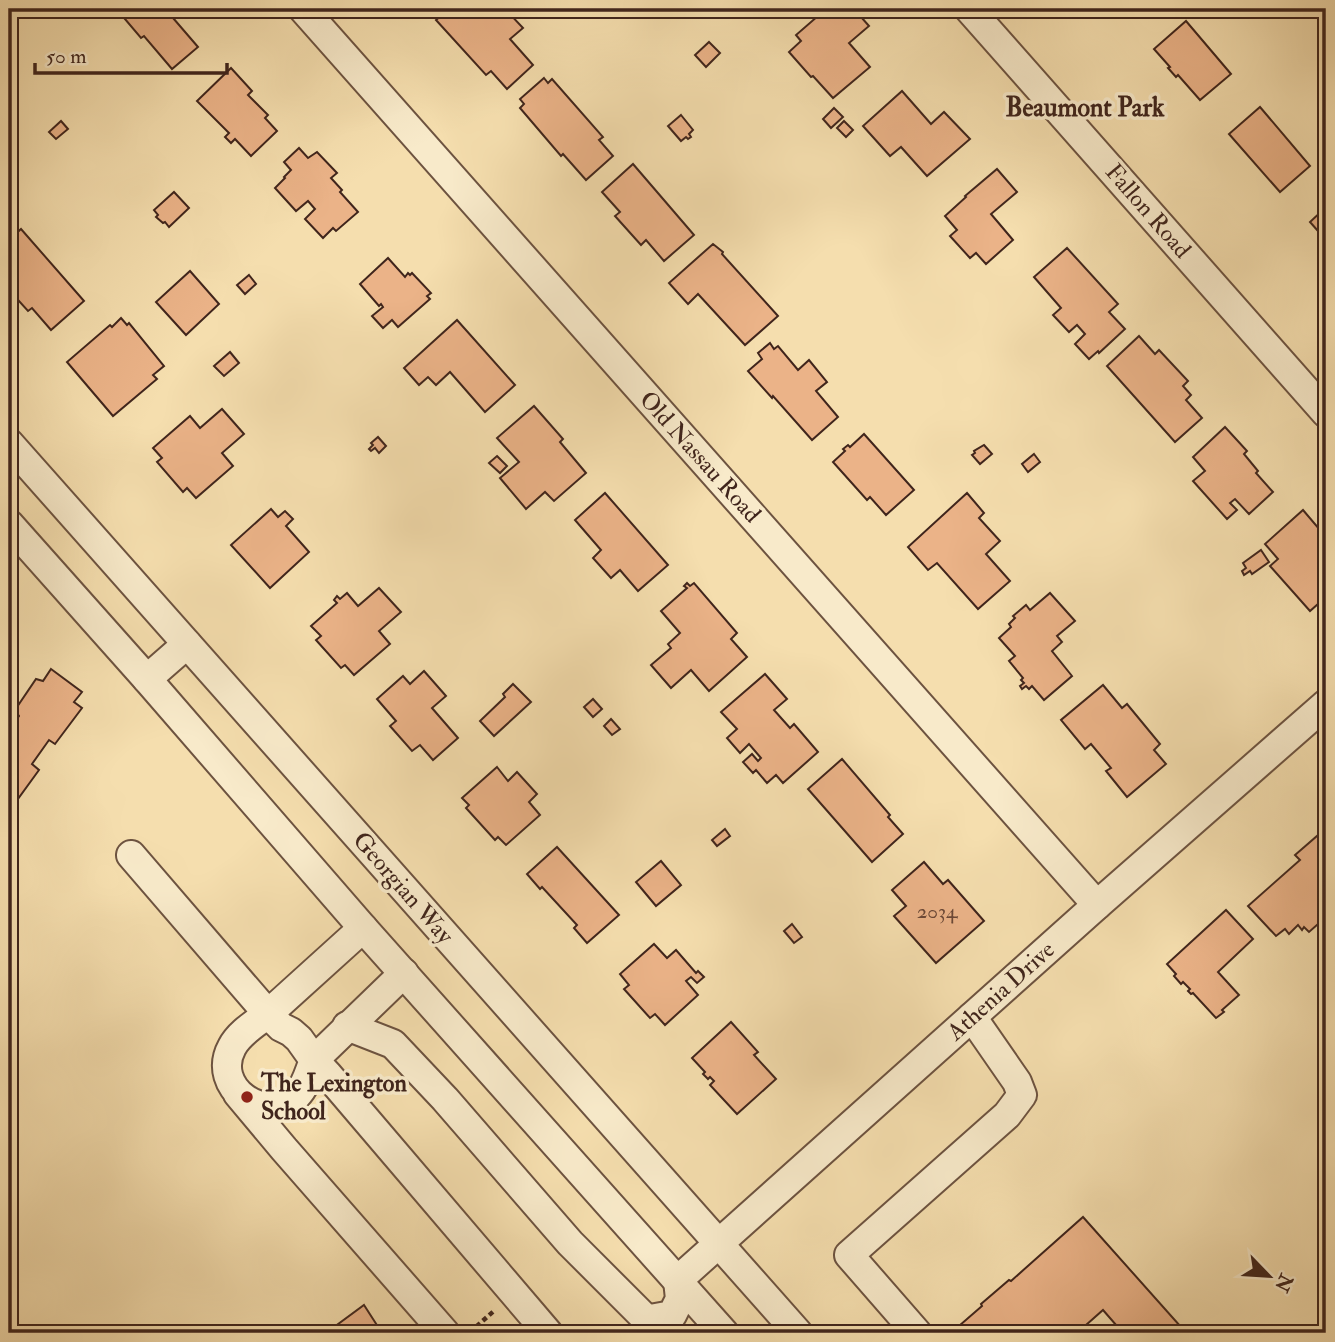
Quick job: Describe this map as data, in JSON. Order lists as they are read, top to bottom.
{
  "streets": {
    "street": [
      "Fallon Road",
      "Old Nassau Road",
      "Georgian Way",
      "Athenia Drive"
    ]
  },
  "crossings": [
    ["Old Nassau Road", "Athenia Drive"],
    ["Georgian Way", "Athenia Drive"]
  ],
  "districts": ["Beaumont Park"],
  "places": ["The Lexington School"],
  "house_numbers": ["2034"],
  "scale_bar": "50 m",
  "north": "bottom right"
}
